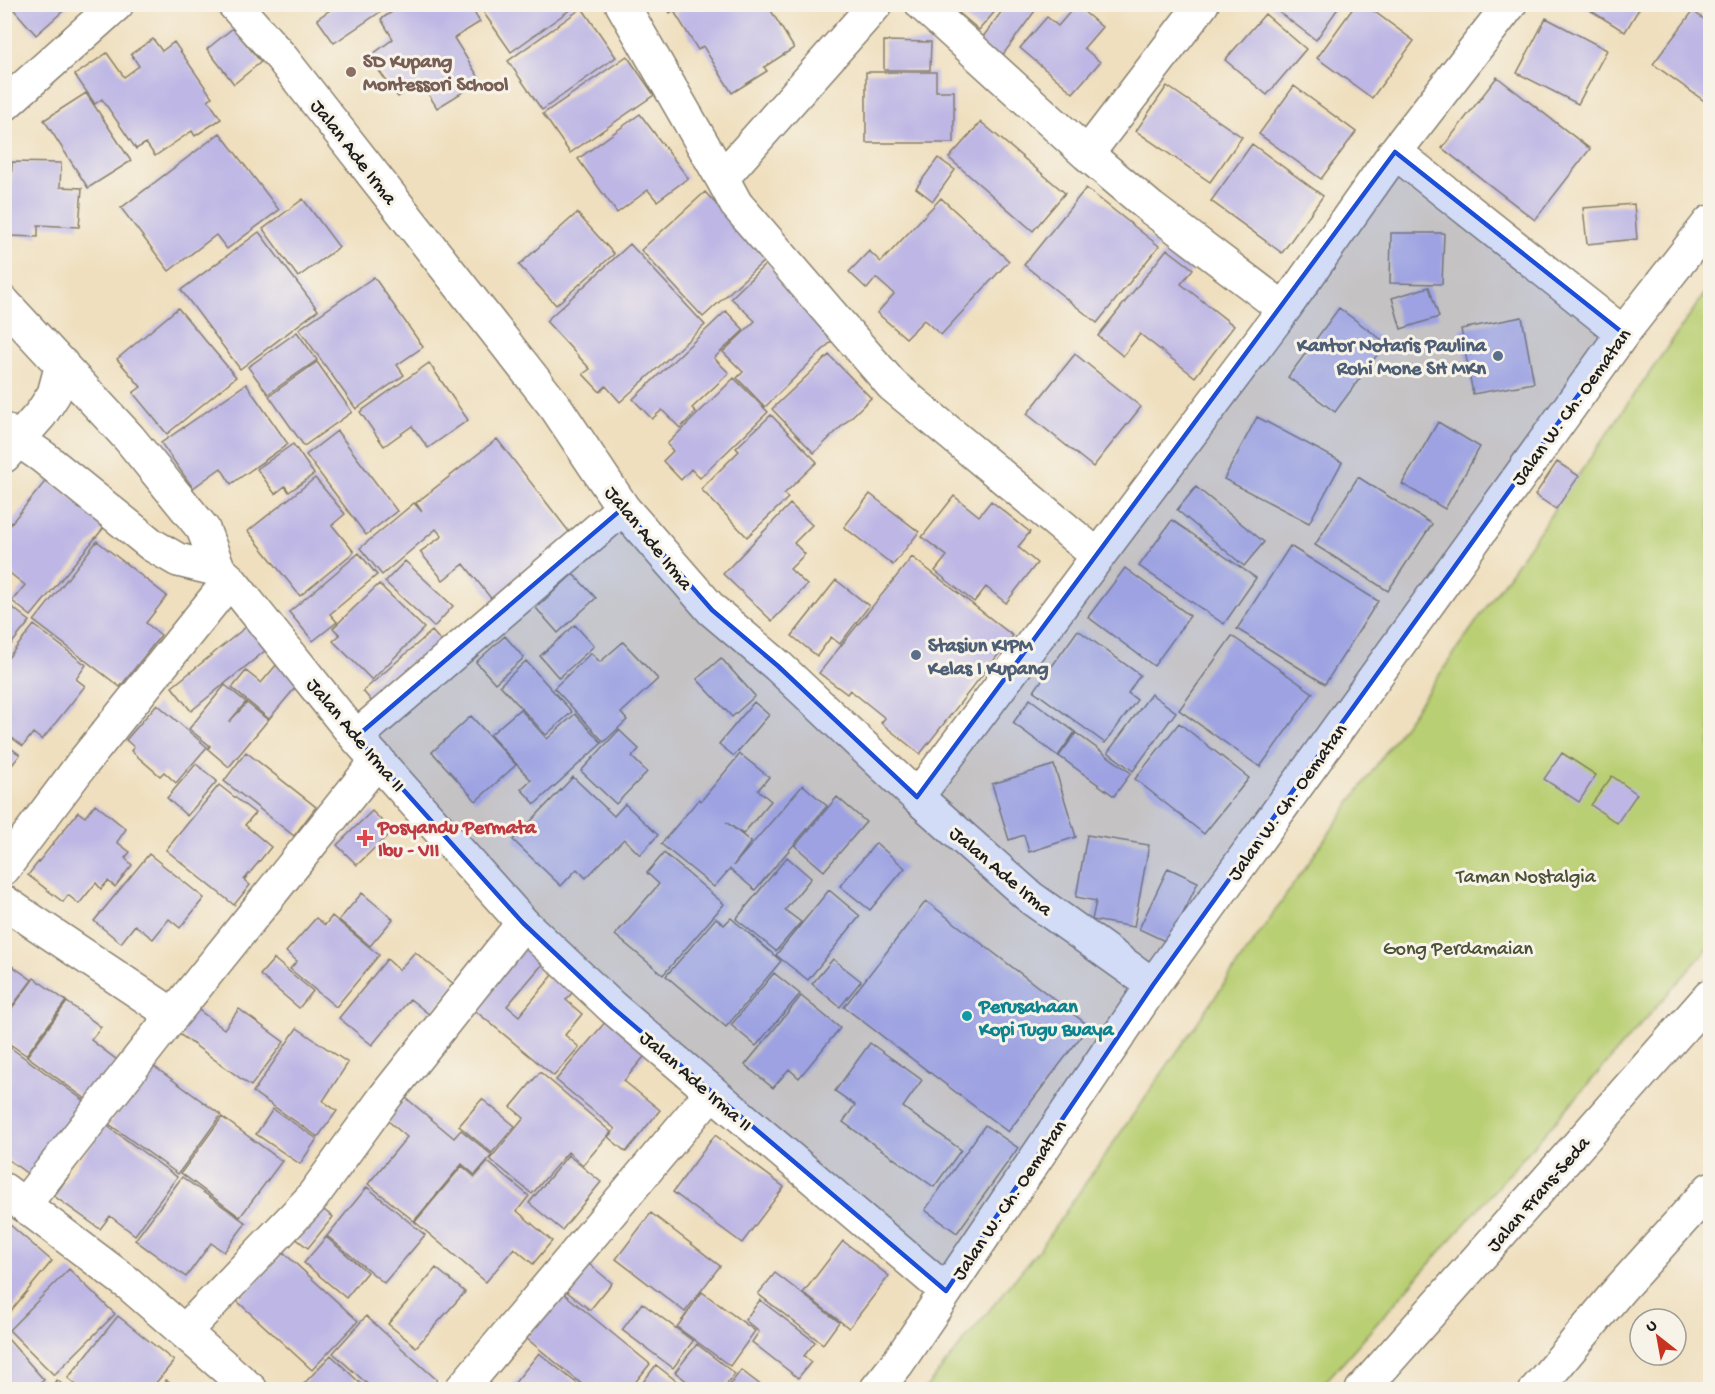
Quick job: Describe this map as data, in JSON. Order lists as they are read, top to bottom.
{
  "streets": {
    "street": [
      "Jalan Ade Irma",
      "Jalan W. Ch. Oematan",
      "Jalan Ade Irma II",
      "Jalan Frans-Seda"
    ]
  },
  "crossings": [
    ["Jalan Ade Irma", "Jalan W. Ch. Oematan"],
    ["Jalan W. Ch. Oematan", "Jalan Ade Irma II"]
  ],
  "parks": ["Taman Nostalgia", "Gong Perdamaian"],
  "places": {
    "other": [
      "SD Kupang Montessori School",
      "Kantor Notaris Paulina Rohi Mone SH MKn",
      "Stasiun KIPM Kelas I Kupang",
      "Perusahaan Kopi Tugu Buaya"
    ],
    "health": ["Posyandu Permata Ibu - VII"]
  },
  "north": "top left"
}
